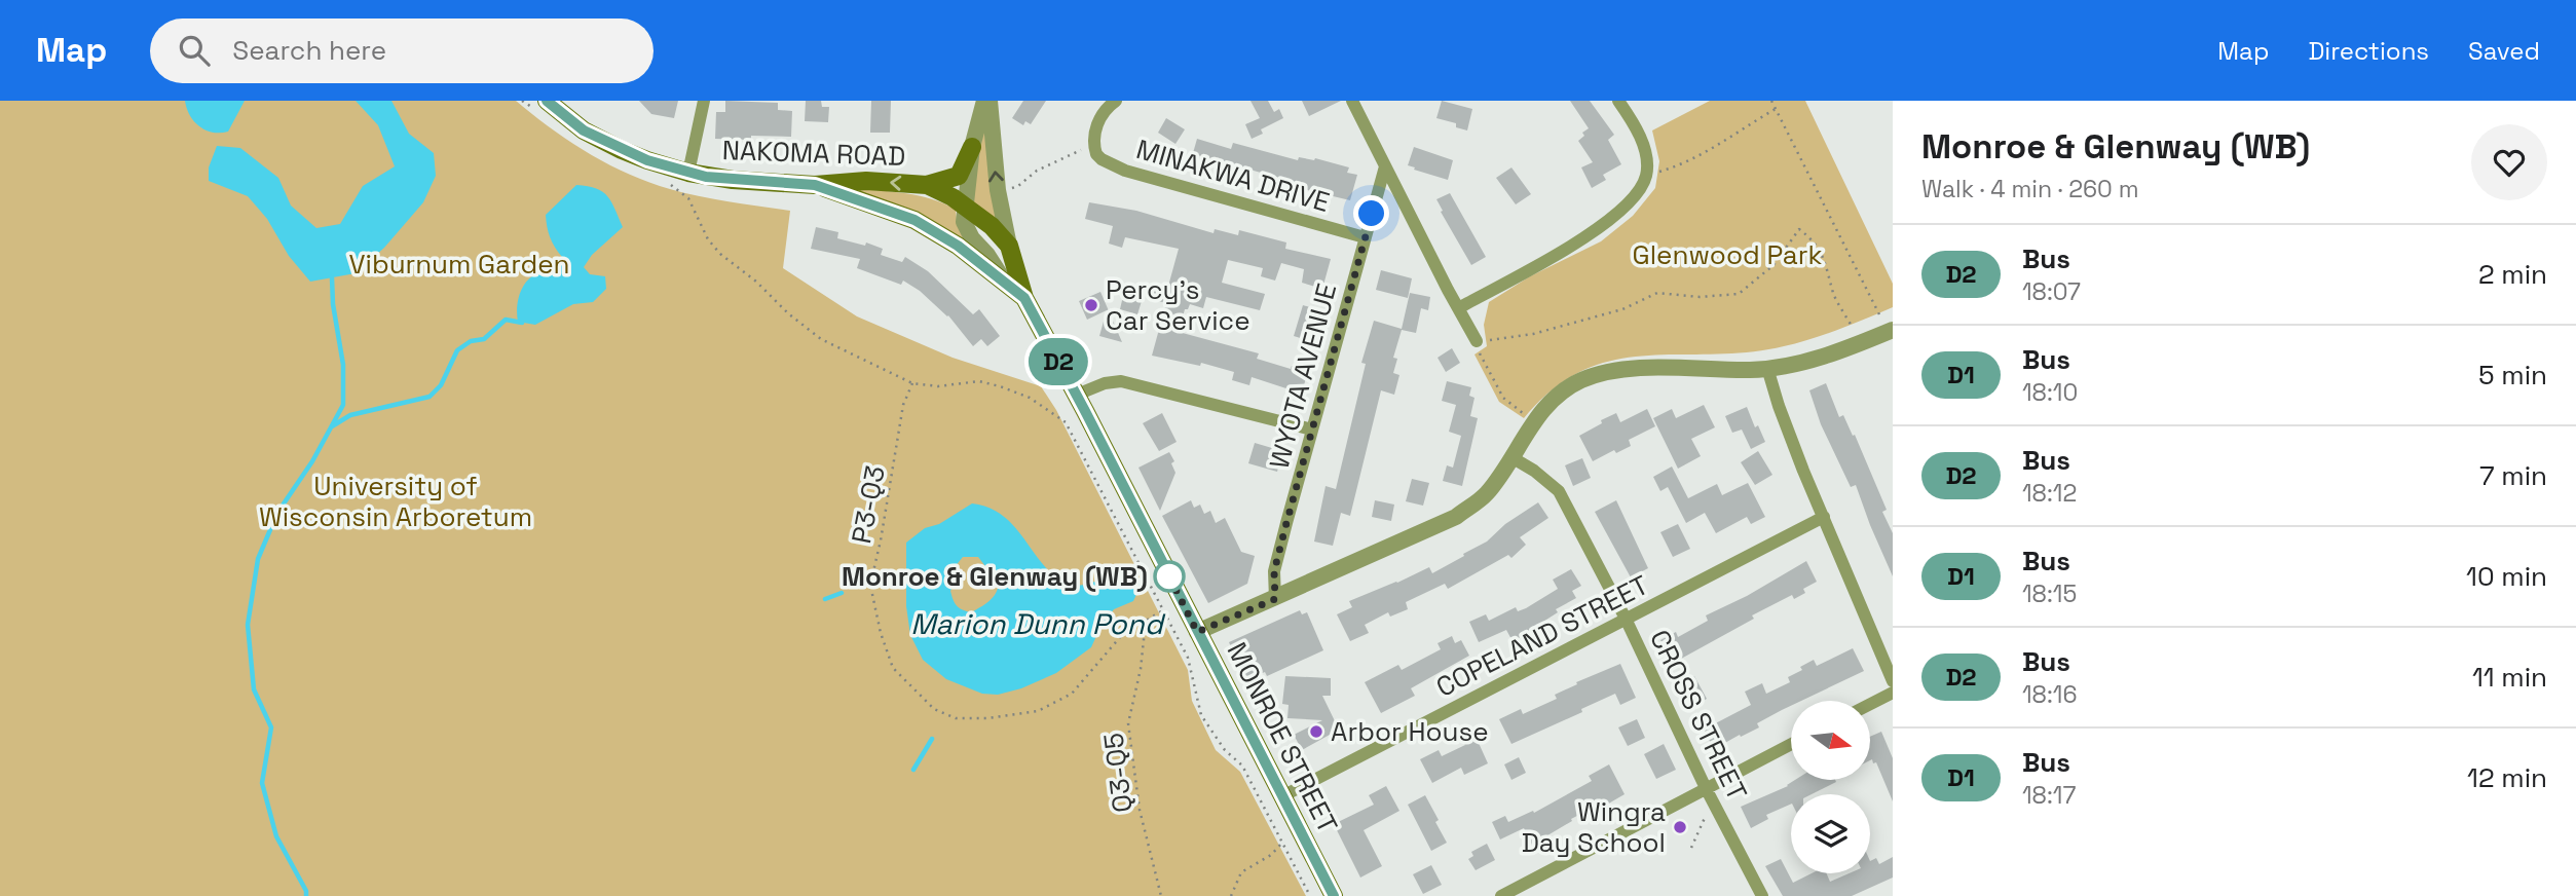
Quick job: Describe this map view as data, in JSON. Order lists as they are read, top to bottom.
{
  "streets": {
    "main road": ["NAKOMA ROAD", "MONROE STREET"],
    "street": [
      "MINAKWA DRIVE",
      "WYOTA AVENUE",
      "COPELAND STREET",
      "CROSS STREET"
    ],
    "path": ["P3-Q3", "Q3-Q5"]
  },
  "crossings": [
    ["NAKOMA ROAD", "MONROE STREET"],
    ["MINAKWA DRIVE", "WYOTA AVENUE"],
    ["P3-Q3", "Q3-Q5"],
    ["COPELAND STREET", "CROSS STREET"],
    ["COPELAND STREET", "MONROE STREET"]
  ],
  "water": ["Marion Dunn Pond"],
  "parks": ["Glenwood Park", "Viburnum Garden", "University of Wisconsin Arboretum"],
  "places": [
    "Percy's Car Service",
    "Monroe & Glenway (WB)",
    "Arbor House",
    "Wingra Day School"
  ],
  "lines": ["bus line D2"],
  "north": "right",
  "page": {
    "header": "Map",
    "search": "Search here",
    "nav": ["Map", "Directions", "Saved"],
    "on_map": "D2",
    "heading": ["Monroe & Glenway (WB)", "Walk · 4 min · 260 m"],
    "list": [
      {
        "mark": "D2",
        "name": "Bus",
        "note": "18:07",
        "value": "2 min"
      },
      {
        "mark": "D1",
        "name": "Bus",
        "note": "18:10",
        "value": "5 min"
      },
      {
        "mark": "D2",
        "name": "Bus",
        "note": "18:12",
        "value": "7 min"
      },
      {
        "mark": "D1",
        "name": "Bus",
        "note": "18:15",
        "value": "10 min"
      },
      {
        "mark": "D2",
        "name": "Bus",
        "note": "18:16",
        "value": "11 min"
      },
      {
        "mark": "D1",
        "name": "Bus",
        "note": "18:17",
        "value": "12 min"
      }
    ]
  }
}
